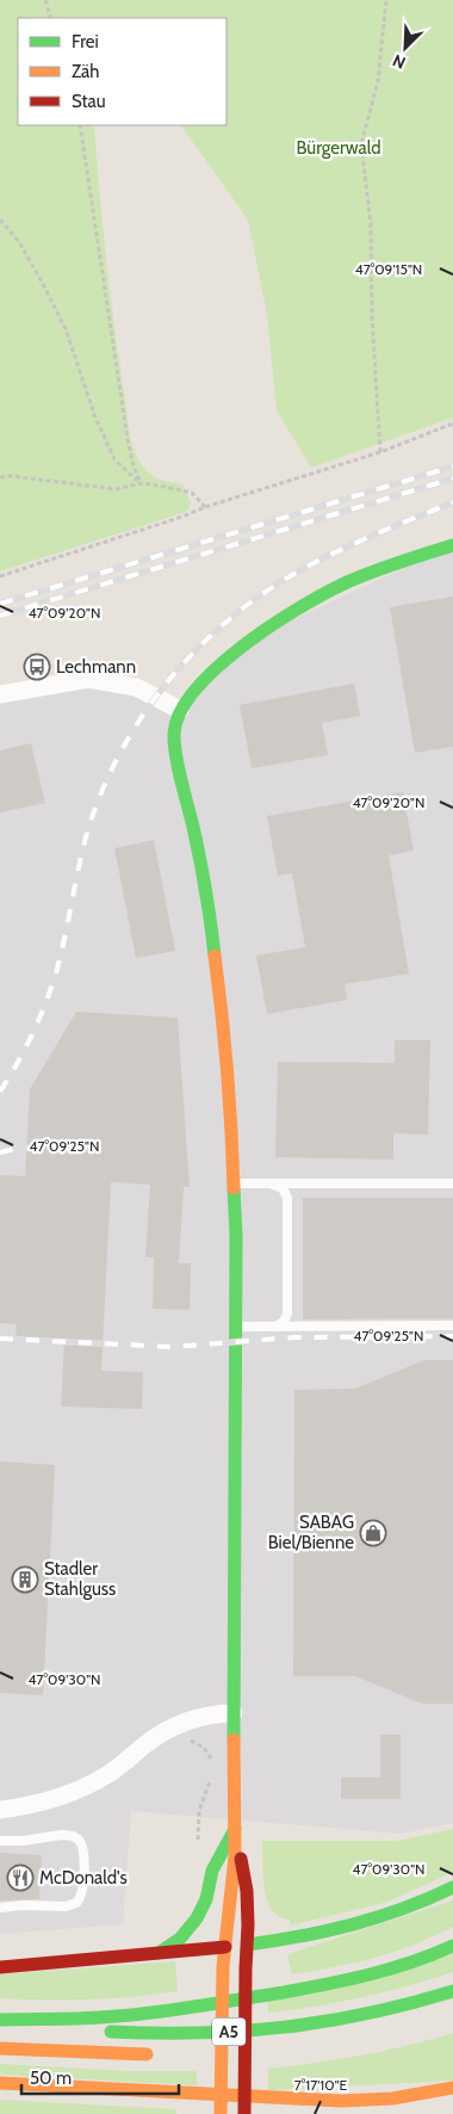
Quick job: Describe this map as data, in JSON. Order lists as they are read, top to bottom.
{
  "streets": {
    "main road": ["A5"]
  },
  "parks": ["Bürgerwald"],
  "places": {
    "bus stop": ["Lechmann"],
    "shop": ["SABAG Biel/Bienne"],
    "building": ["Stadler Stahlguss"],
    "restaurant": ["McDonald's"]
  },
  "legend": ["Frei", "Zäh", "Stau"],
  "scale_bar": "50 m",
  "north": "bottom left",
  "coordinates": [
    "47°09'15\"N",
    "47°09'20\"N",
    "47°09'25\"N",
    "47°09'30\"N",
    "7°17'10\"E"
  ]
}
